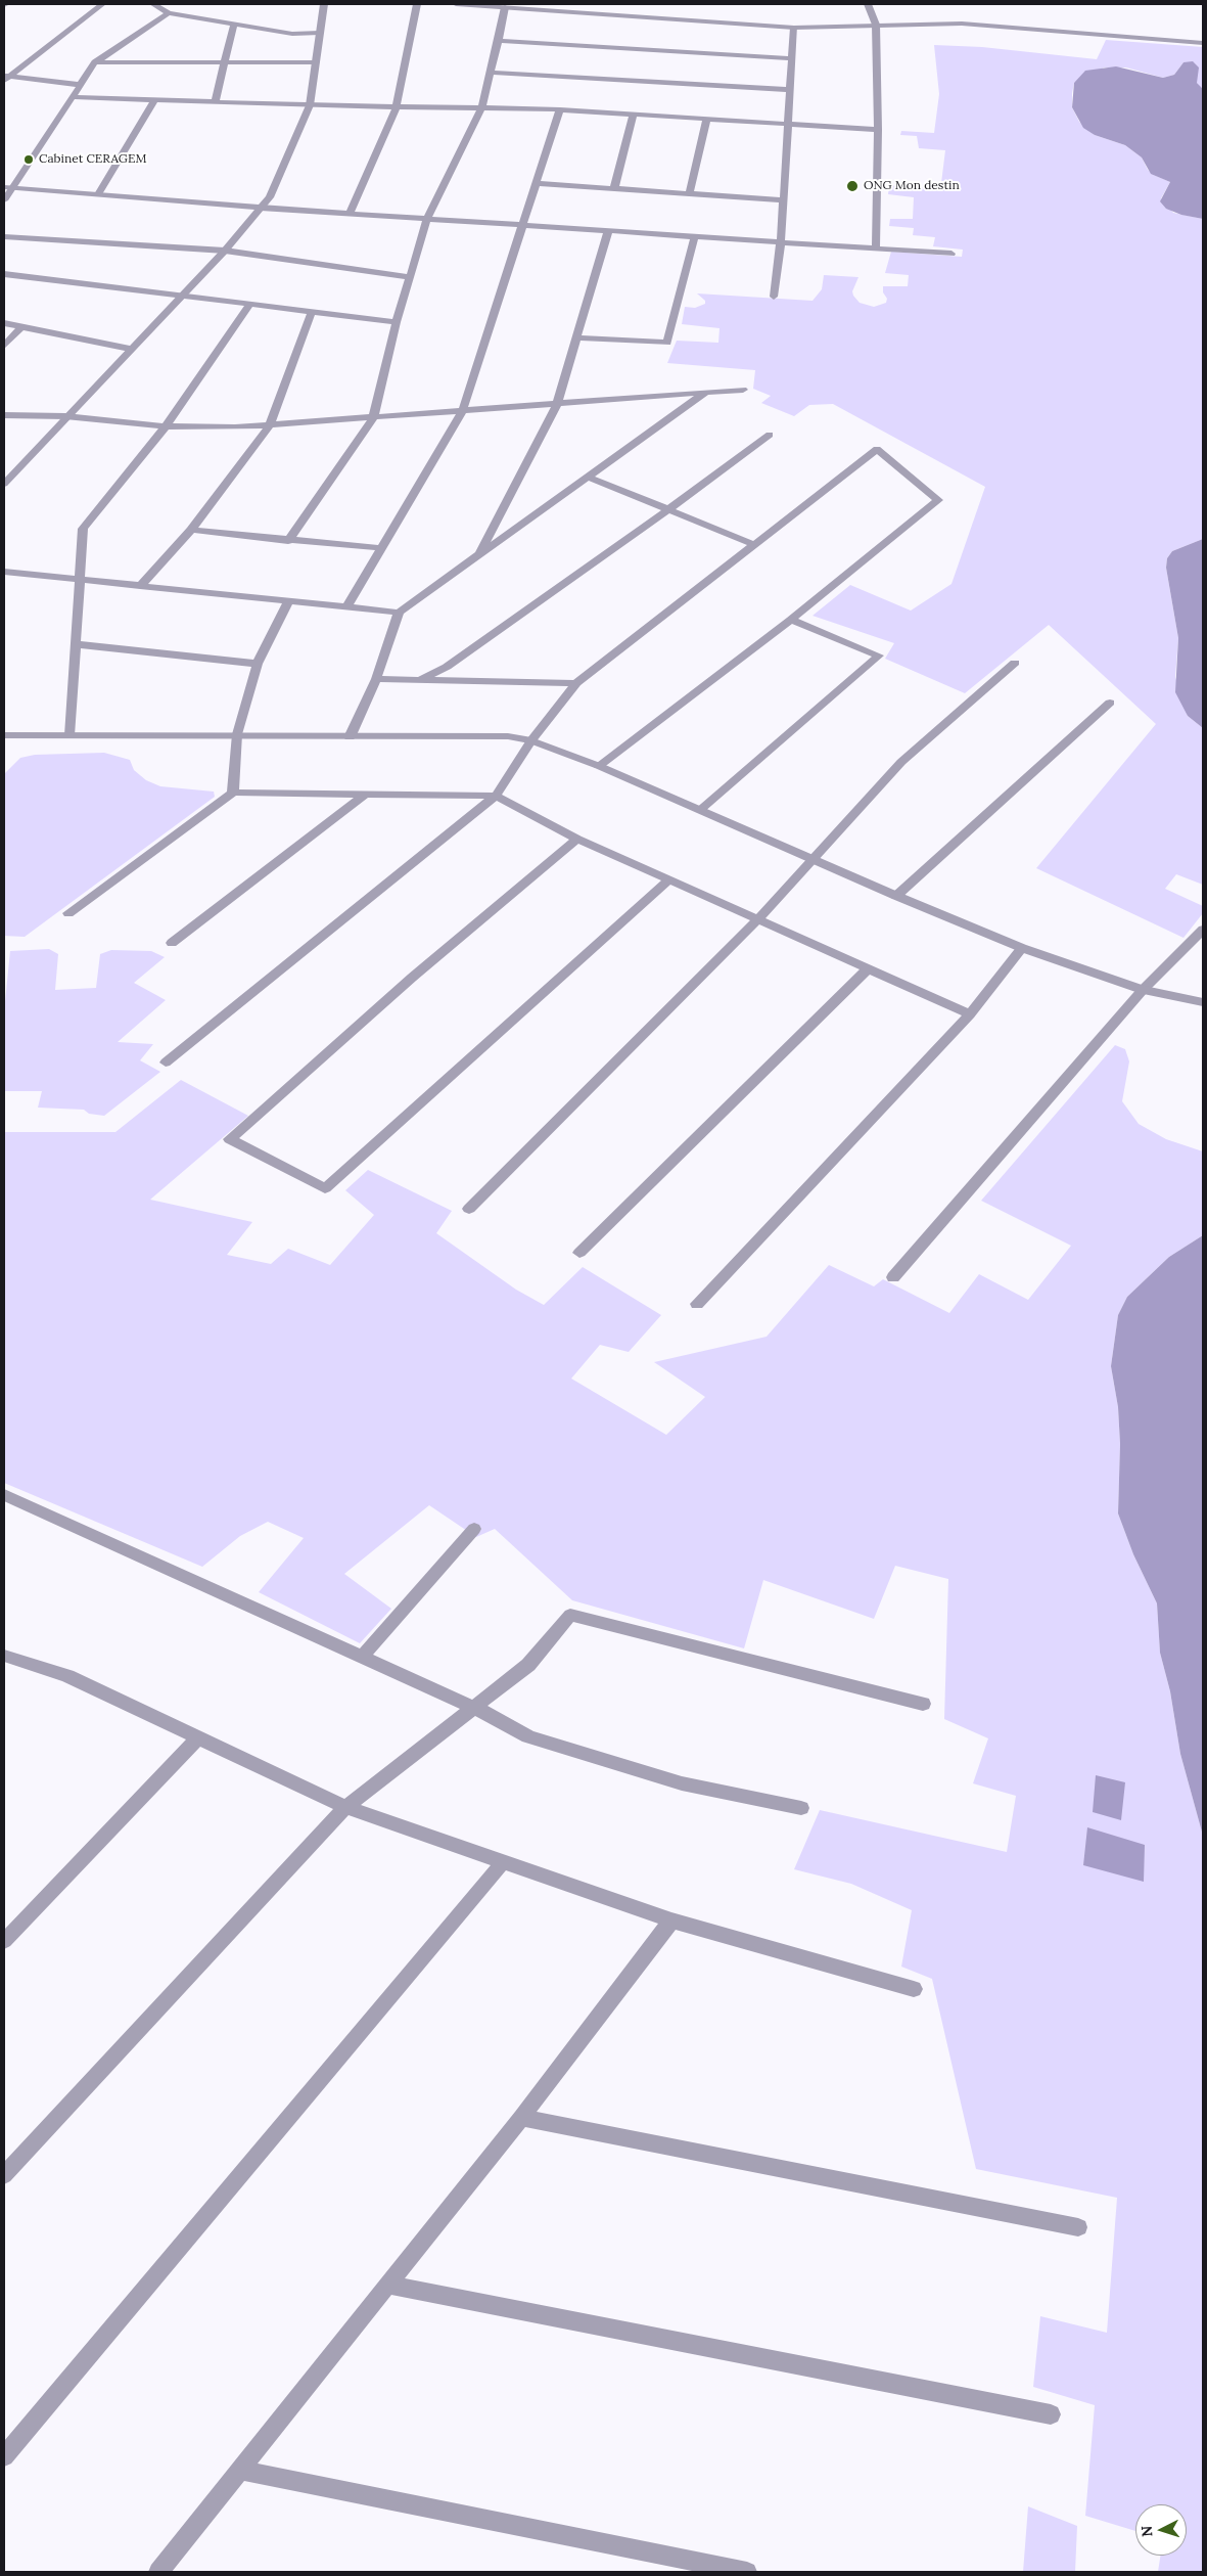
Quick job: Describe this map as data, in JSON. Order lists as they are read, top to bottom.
{
  "places": ["Cabinet CERAGEM", "ONG Mon destin"],
  "north": "left"
}
